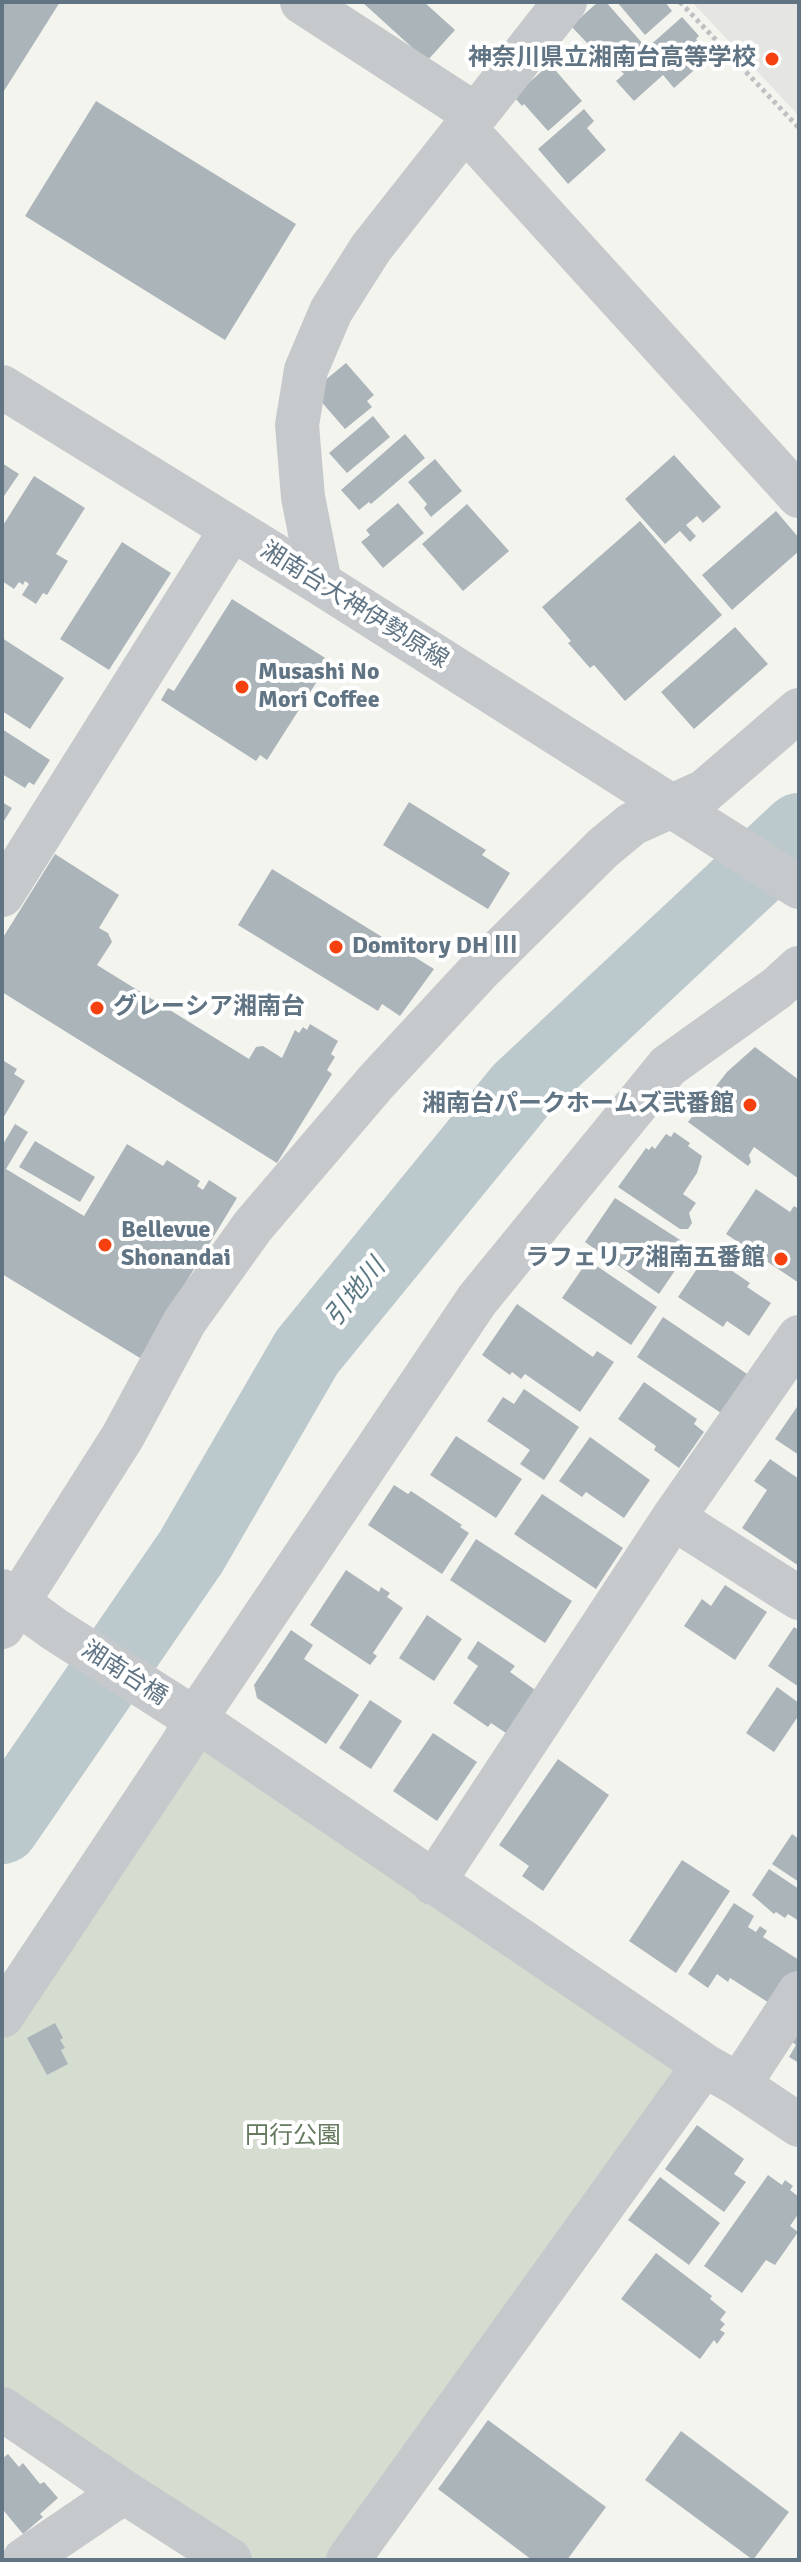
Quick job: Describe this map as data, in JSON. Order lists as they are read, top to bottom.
{
  "streets": {
    "street": ["湘南台大神伊勢原線", "湘南台橋"]
  },
  "water": ["引地川"],
  "parks": ["円行公園"],
  "places": [
    "神奈川県立湘南台高等学校",
    "Musashi No Mori Coffee",
    "Domitory DH Ⅲ",
    "グレーシア湘南台",
    "湘南台パークホームズ弐番館",
    "Bellevue Shonandai",
    "ラフェリア湘南五番館"
  ]
}
